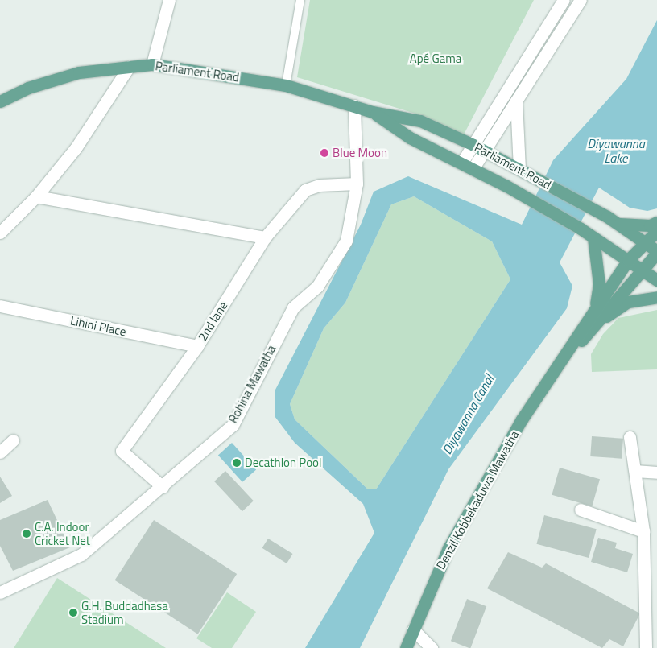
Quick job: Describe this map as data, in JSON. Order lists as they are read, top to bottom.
{
  "streets": {
    "main road": ["Parliament Road", "Denzil Kobbekaduwa Mawatha"],
    "street": ["2nd lane", "Lihini Place", "Rohina Mawatha"]
  },
  "crossings": [
    ["Parliament Road", "Rohina Mawatha"],
    ["Parliament Road", "Denzil Kobbekaduwa Mawatha"],
    ["2nd lane", "Lihini Place"],
    ["2nd lane", "Rohina Mawatha"]
  ],
  "water": ["Diyawanna Lake", "Diyawanna Canal"],
  "parks": ["Apé Gama"],
  "places": [
    "Blue Moon",
    "Decathlon Pool",
    "C.A. Indoor Cricket Net",
    "G.H. Buddadhasa Stadium"
  ]
}
